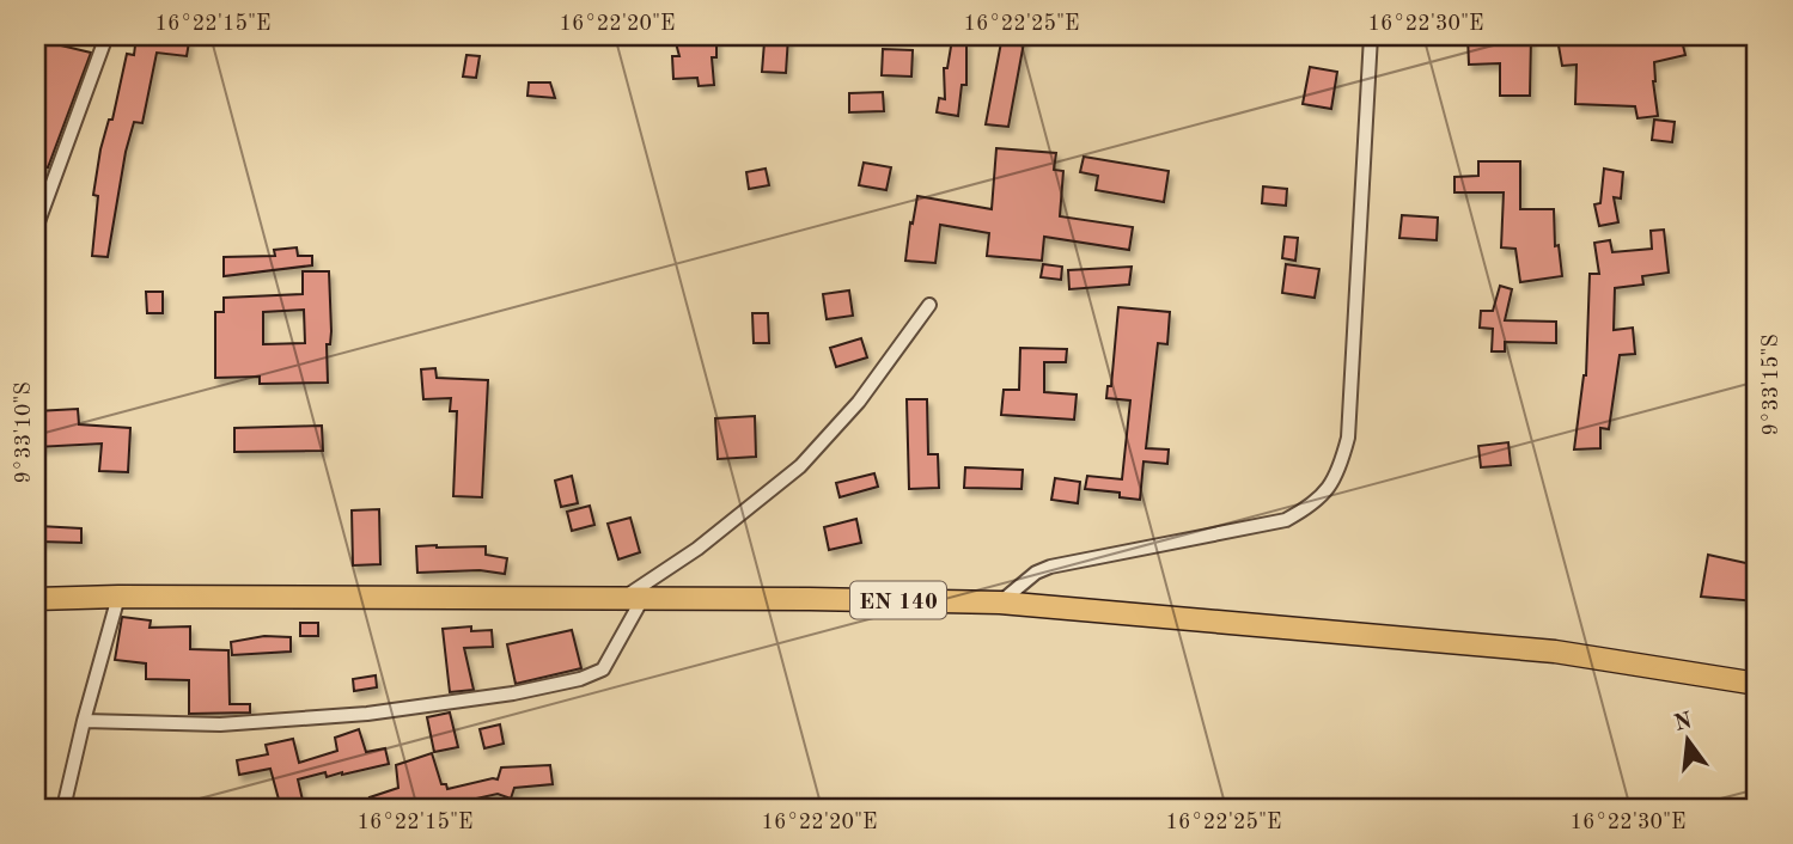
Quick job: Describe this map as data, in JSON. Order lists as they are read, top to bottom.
{
  "streets": {
    "main road": ["EN 140"]
  },
  "north": "top",
  "coordinates": [
    "16°22'15\"E",
    "16°22'20\"E",
    "16°22'25\"E",
    "16°22'30\"E",
    "9°33'15\"S",
    "9°33'10\"S"
  ]
}
